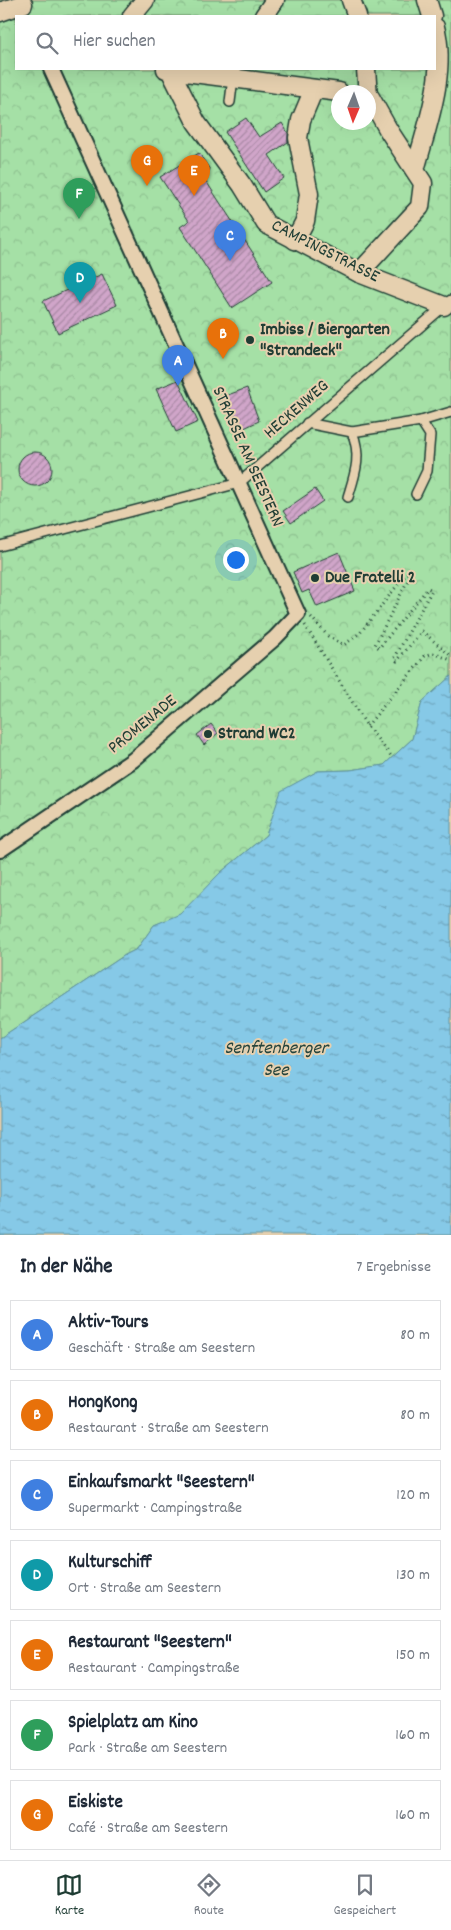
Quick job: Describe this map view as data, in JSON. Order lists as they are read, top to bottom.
{
  "streets": {
    "street": ["CAMPINGSTRASSE", "STRASSE AM SEESTERN", "PROMENADE"],
    "lane": ["HECKENWEG"]
  },
  "crossings": [
    ["CAMPINGSTRASSE", "HECKENWEG"],
    ["HECKENWEG", "STRASSE AM SEESTERN"],
    ["STRASSE AM SEESTERN", "PROMENADE"]
  ],
  "water": ["Senftenberger See"],
  "places": ["Imbiss / Biergarten \"Strandeck\"", "Due Fratelli 2", "Strand WC2"],
  "north": "bottom",
  "page": {
    "search": "Hier suchen",
    "pins": [
      "G",
      "E",
      "F",
      "C",
      "D",
      "B",
      "A"
    ],
    "heading": ["In der Nähe", "7 Ergebnisse"],
    "list": [
      {
        "mark": "A",
        "name": "Aktiv-Tours",
        "note": "Geschäft · Straße am Seestern",
        "value": "80 m"
      },
      {
        "mark": "B",
        "name": "HongKong",
        "note": "Restaurant · Straße am Seestern",
        "value": "80 m"
      },
      {
        "mark": "C",
        "name": "Einkaufsmarkt \"Seestern\"",
        "note": "Supermarkt · Campingstraße",
        "value": "120 m"
      },
      {
        "mark": "D",
        "name": "Kulturschiff",
        "note": "Ort · Straße am Seestern",
        "value": "130 m"
      },
      {
        "mark": "E",
        "name": "Restaurant \"Seestern\"",
        "note": "Restaurant · Campingstraße",
        "value": "150 m"
      },
      {
        "mark": "F",
        "name": "Spielplatz am Kino",
        "note": "Park · Straße am Seestern",
        "value": "160 m"
      },
      {
        "mark": "G",
        "name": "Eiskiste",
        "note": "Café · Straße am Seestern",
        "value": "160 m"
      }
    ],
    "nav": ["Karte", "Route", "Gespeichert"]
  }
}
